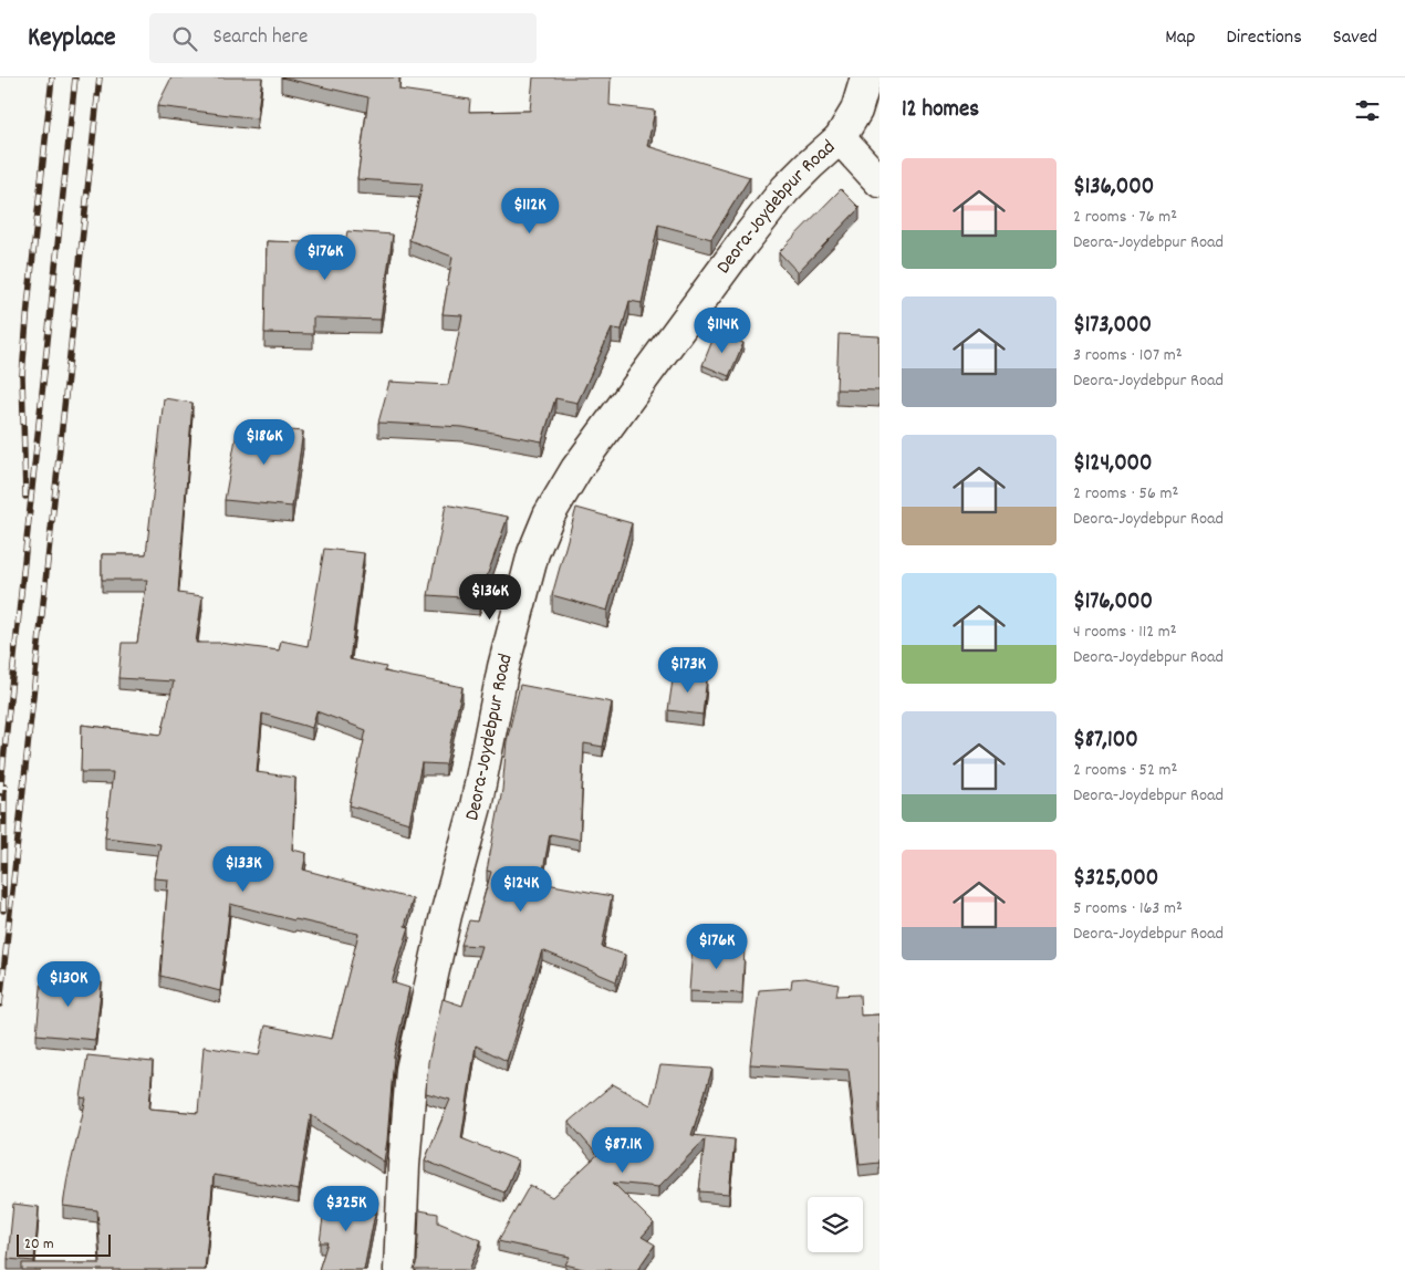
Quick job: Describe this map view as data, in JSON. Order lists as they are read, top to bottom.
{
  "streets": {
    "street": ["Deora-Joydebpur Road"]
  },
  "scale_bar": "20 m",
  "page": {
    "header": "Keyplace",
    "search": "Search here",
    "nav": ["Map", "Directions", "Saved"],
    "heading": "12 homes",
    "list": [
      {
        "name": "$136,000",
        "note": "2 rooms · 76 m² · Deora-Joydebpur Road"
      },
      {
        "name": "$173,000",
        "note": "3 rooms · 107 m² · Deora-Joydebpur Road"
      },
      {
        "name": "$124,000",
        "note": "2 rooms · 56 m² · Deora-Joydebpur Road"
      },
      {
        "name": "$176,000",
        "note": "4 rooms · 112 m² · Deora-Joydebpur Road"
      },
      {
        "name": "$87,100",
        "note": "2 rooms · 52 m² · Deora-Joydebpur Road"
      },
      {
        "name": "$325,000",
        "note": "5 rooms · 163 m² · Deora-Joydebpur Road"
      }
    ],
    "price": [
      "$112K",
      "$176K",
      "$114K",
      "$186K",
      "$136K",
      "$173K",
      "$133K",
      "$124K",
      "$176K",
      "$130K",
      "$87.1K",
      "$325K"
    ],
    "scale": "20 m"
  }
}
